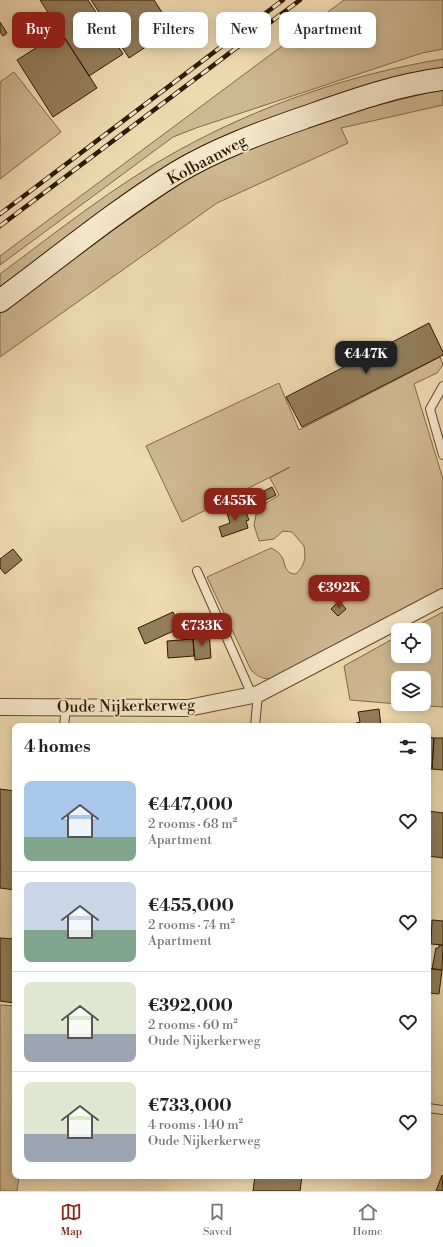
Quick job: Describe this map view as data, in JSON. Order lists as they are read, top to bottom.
{
  "streets": {
    "street": ["Kolbaanweg", "Oude Nijkerkerweg"]
  },
  "page": {
    "chip": [
      "Buy",
      "Rent",
      "Filters",
      "New",
      "Apartment"
    ],
    "price": [
      "€447K",
      "€455K",
      "€392K",
      "€733K"
    ],
    "heading": "4 homes",
    "list": [
      {
        "name": "€447,000",
        "note": "2 rooms · 68 m² · Apartment"
      },
      {
        "name": "€455,000",
        "note": "2 rooms · 74 m² · Apartment"
      },
      {
        "name": "€392,000",
        "note": "2 rooms · 60 m² · Oude Nijkerkerweg"
      },
      {
        "name": "€733,000",
        "note": "4 rooms · 140 m² · Oude Nijkerkerweg"
      }
    ],
    "tabs": ["Map", "Saved", "Home"]
  }
}
